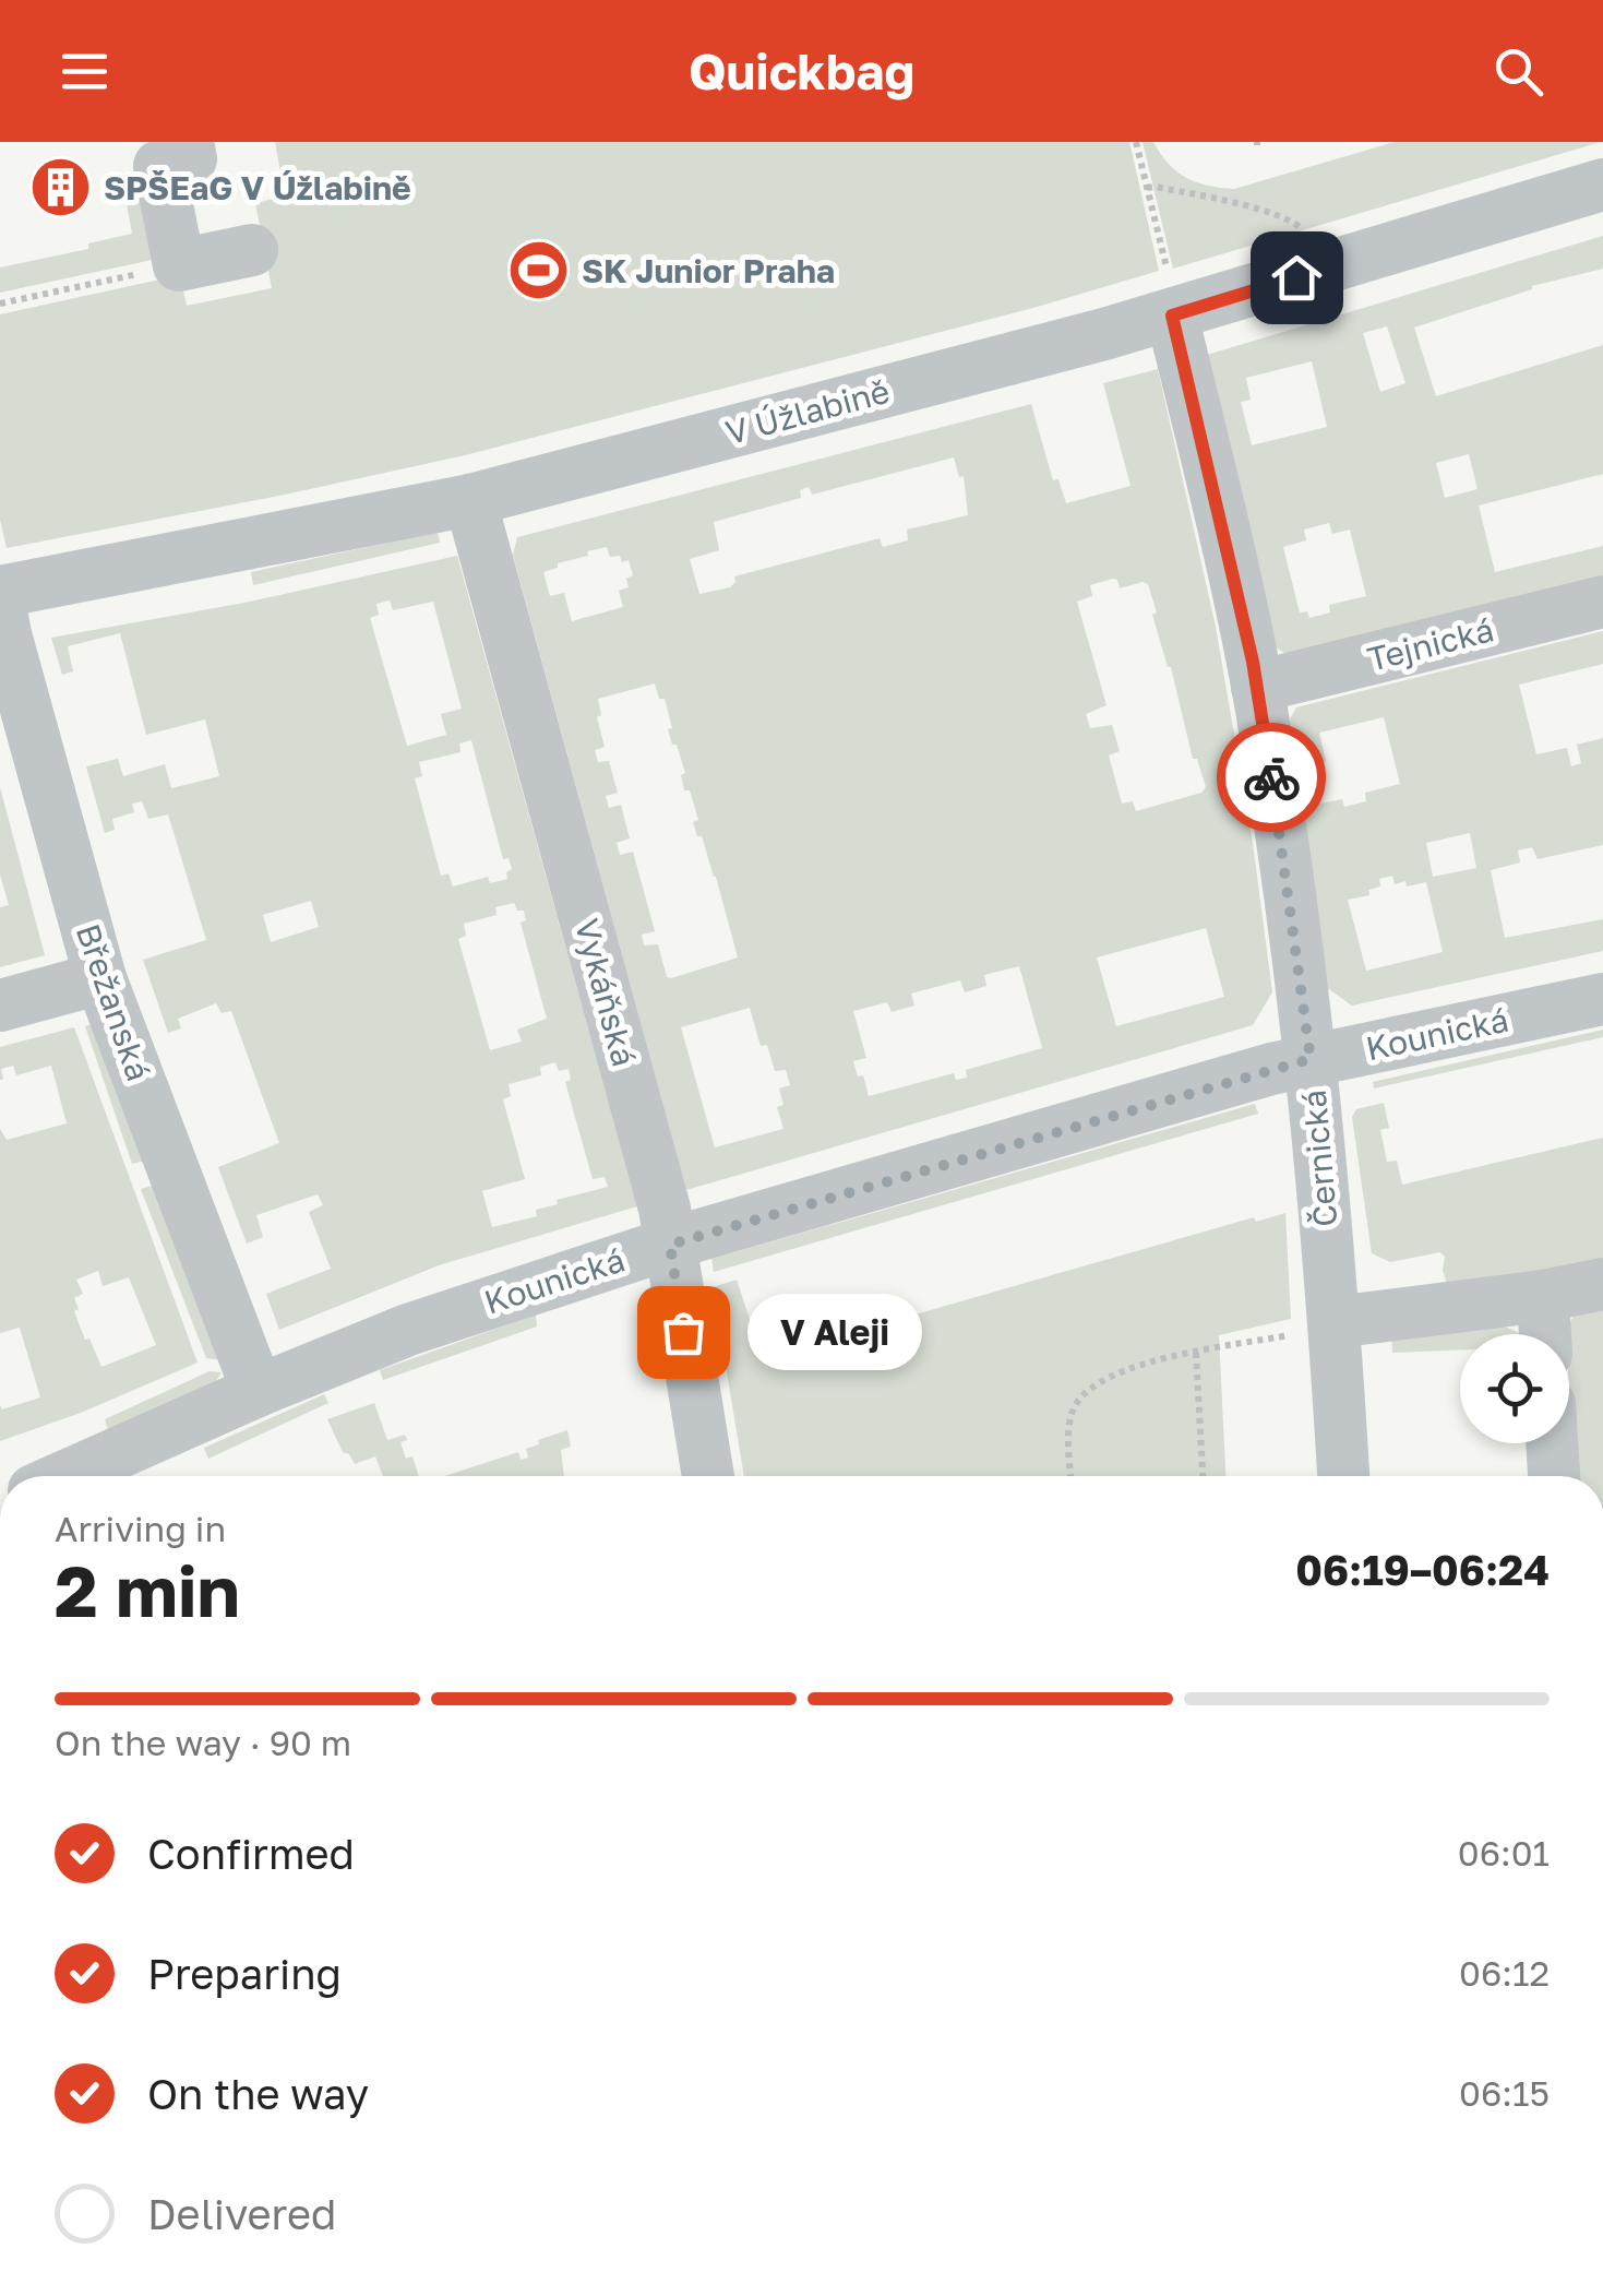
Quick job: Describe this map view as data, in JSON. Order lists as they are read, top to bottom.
{
  "streets": {
    "street": [
      "V Úžlabině",
      "Tejnická",
      "Vykáňská",
      "Břežanská",
      "Kounická",
      "Černická"
    ]
  },
  "crossings": [
    ["V Úžlabině", "Vykáňská"],
    ["V Úžlabině", "Černická"],
    ["Tejnická", "Černická"],
    ["Vykáňská", "Kounická"],
    ["Břežanská", "Kounická"],
    ["Kounická", "Černická"]
  ],
  "places": {
    "building": ["SPŠEaG V Úžlabině"],
    "sports": ["SK Junior Praha"],
    "other": ["V Aleji"]
  },
  "page": {
    "header": "Quickbag",
    "bubble": "V Aleji",
    "heading": ["2 min", "Arriving in", "06:19–06:24"],
    "bar": "On the way · 90 m",
    "list": [
      ["Confirmed", "06:01"],
      ["Preparing", "06:12"],
      ["On the way", "06:15"],
      "Delivered"
    ]
  }
}
